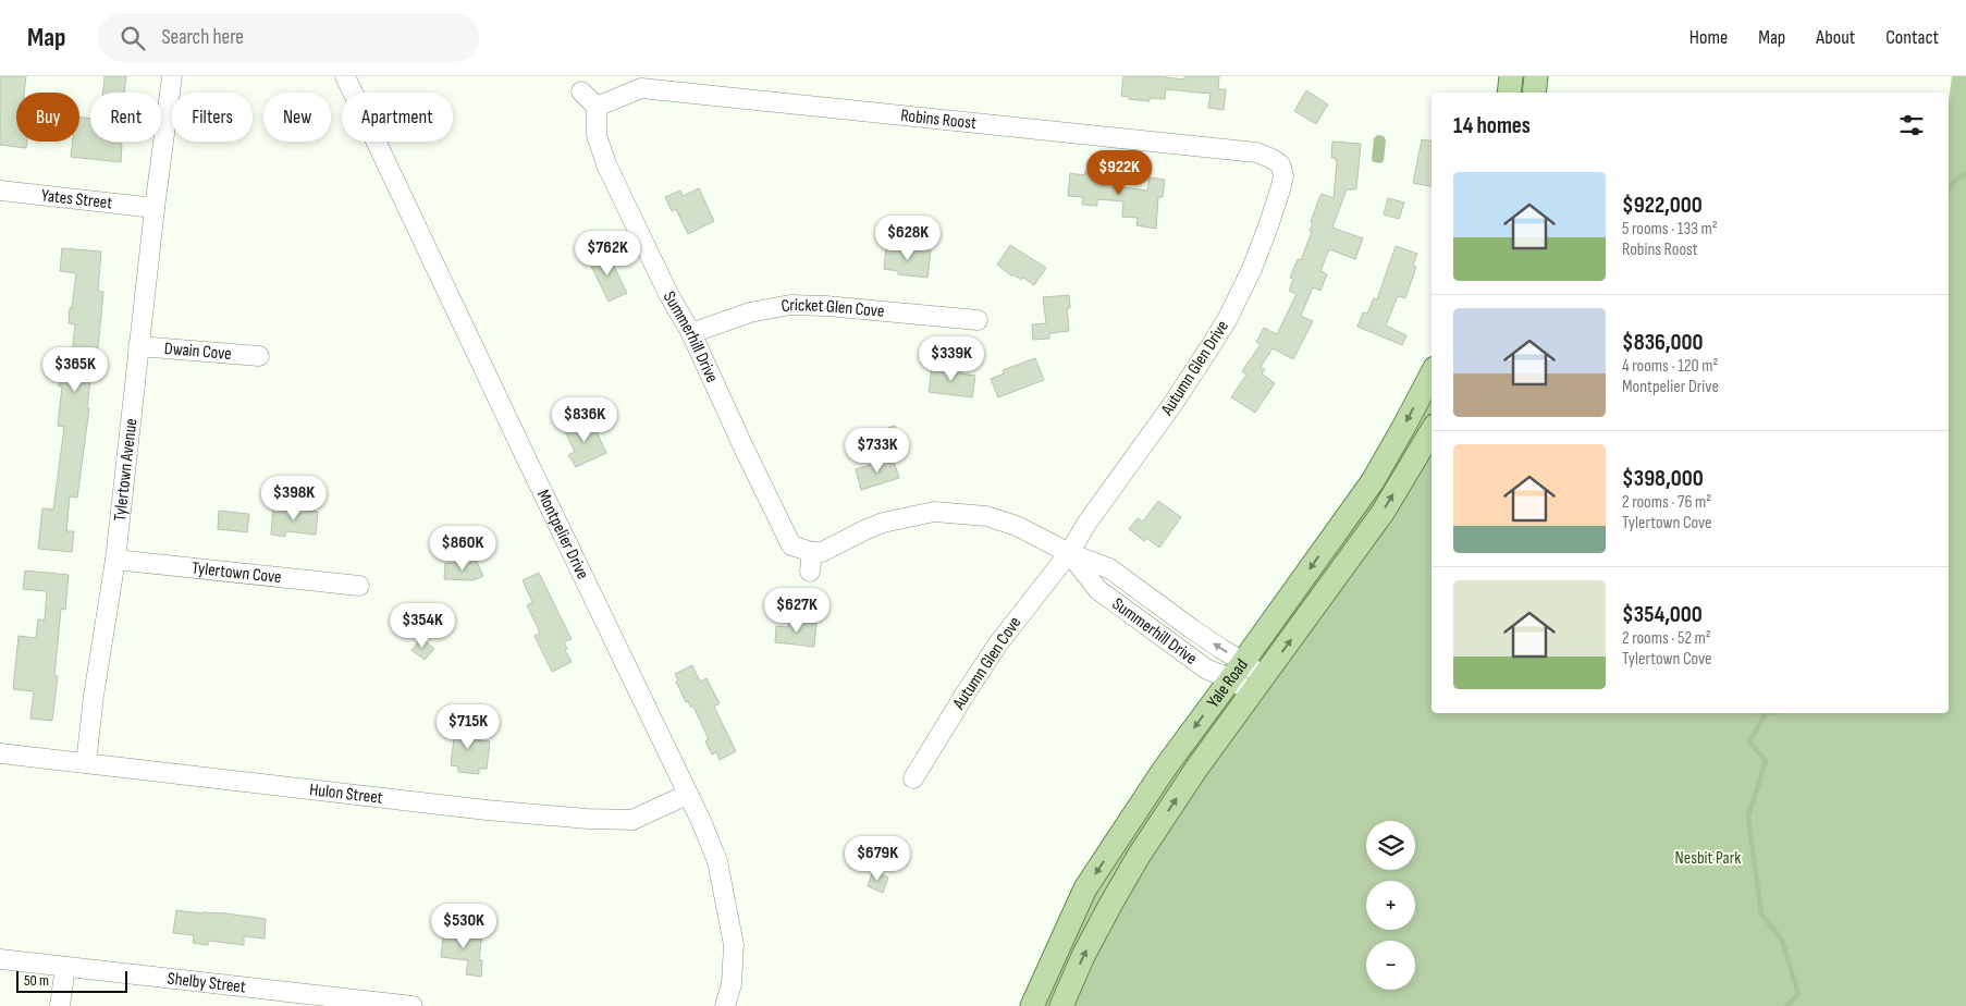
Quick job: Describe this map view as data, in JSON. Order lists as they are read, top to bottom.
{
  "streets": {
    "main road": ["Yale Road"],
    "street": [
      "Robins Roost",
      "Yates Street",
      "Cricket Glen Cove",
      "Summerhill Drive",
      "Dwain Cove",
      "Autumn Glen Drive",
      "Tylertown Avenue",
      "Montpelier Drive",
      "Tylertown Cove",
      "Autumn Glen Cove",
      "Hulon Street",
      "Shelby Street"
    ]
  },
  "crossings": [
    ["Robins Roost", "Summerhill Drive"],
    ["Robins Roost", "Autumn Glen Drive"],
    ["Yates Street", "Tylertown Avenue"],
    ["Cricket Glen Cove", "Summerhill Drive"],
    ["Summerhill Drive", "Autumn Glen Drive"],
    ["Summerhill Drive", "Autumn Glen Cove"],
    ["Summerhill Drive", "Yale Road"],
    ["Dwain Cove", "Tylertown Avenue"],
    ["Autumn Glen Drive", "Autumn Glen Cove"],
    ["Tylertown Avenue", "Tylertown Cove"],
    ["Tylertown Avenue", "Hulon Street"],
    ["Montpelier Drive", "Hulon Street"]
  ],
  "parks": ["Nesbit Park"],
  "scale_bar": "50 m",
  "page": {
    "header": "Map",
    "search": "Search here",
    "nav": [
      "Home",
      "Map",
      "About",
      "Contact"
    ],
    "chip": [
      "Buy",
      "Rent",
      "Filters",
      "New",
      "Apartment"
    ],
    "heading": "14 homes",
    "price": [
      "$922K",
      "$628K",
      "$762K",
      "$339K",
      "$365K",
      "$836K",
      "$733K",
      "$398K",
      "$860K",
      "$627K",
      "$354K",
      "$715K",
      "$679K",
      "$530K"
    ],
    "list": [
      {
        "name": "$922,000",
        "note": "5 rooms · 133 m² · Robins Roost"
      },
      {
        "name": "$836,000",
        "note": "4 rooms · 120 m² · Montpelier Drive"
      },
      {
        "name": "$398,000",
        "note": "2 rooms · 76 m² · Tylertown Cove"
      },
      {
        "name": "$354,000",
        "note": "2 rooms · 52 m² · Tylertown Cove"
      }
    ],
    "map_buttons": ["+", "−"],
    "scale": "50 m"
  }
}
